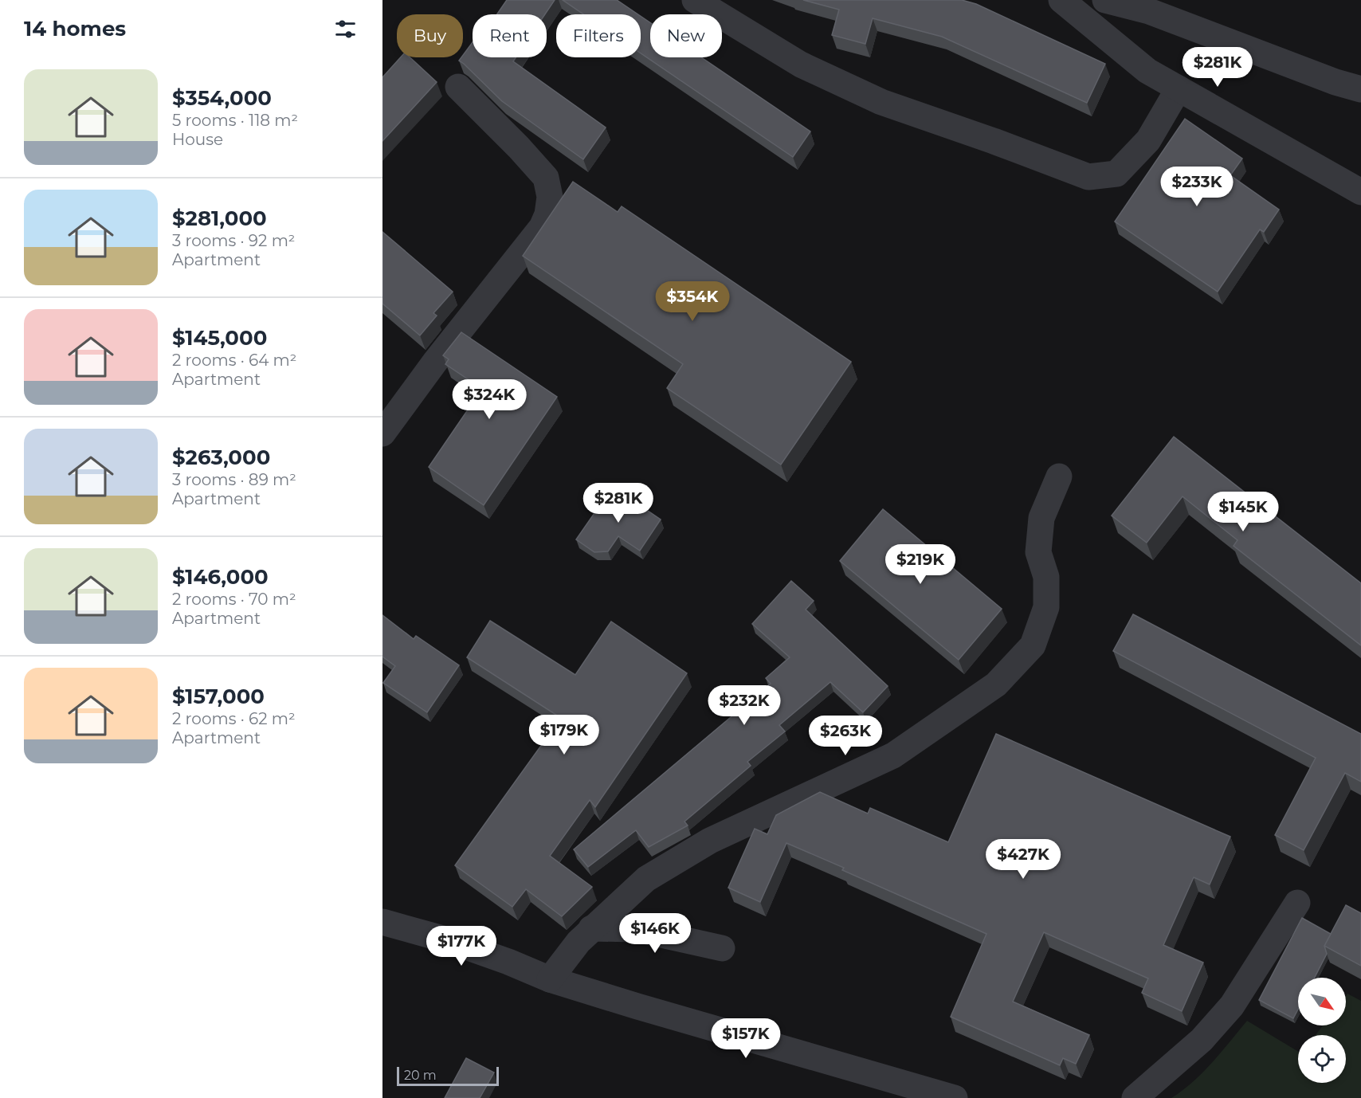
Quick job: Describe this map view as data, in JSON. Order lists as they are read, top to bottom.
{
  "scale_bar": "20 m",
  "north": "bottom right",
  "page": {
    "heading": "14 homes",
    "chip": [
      "Buy",
      "Rent",
      "Filters",
      "New"
    ],
    "price": [
      "$281K",
      "$233K",
      "$354K",
      "$324K",
      "$281K",
      "$145K",
      "$219K",
      "$232K",
      "$179K",
      "$263K",
      "$427K",
      "$146K",
      "$177K",
      "$157K"
    ],
    "list": [
      {
        "name": "$354,000",
        "note": "5 rooms · 118 m² · House"
      },
      {
        "name": "$281,000",
        "note": "3 rooms · 92 m² · Apartment"
      },
      {
        "name": "$145,000",
        "note": "2 rooms · 64 m² · Apartment"
      },
      {
        "name": "$263,000",
        "note": "3 rooms · 89 m² · Apartment"
      },
      {
        "name": "$146,000",
        "note": "2 rooms · 70 m² · Apartment"
      },
      {
        "name": "$157,000",
        "note": "2 rooms · 62 m² · Apartment"
      }
    ],
    "scale": "20 m"
  }
}
